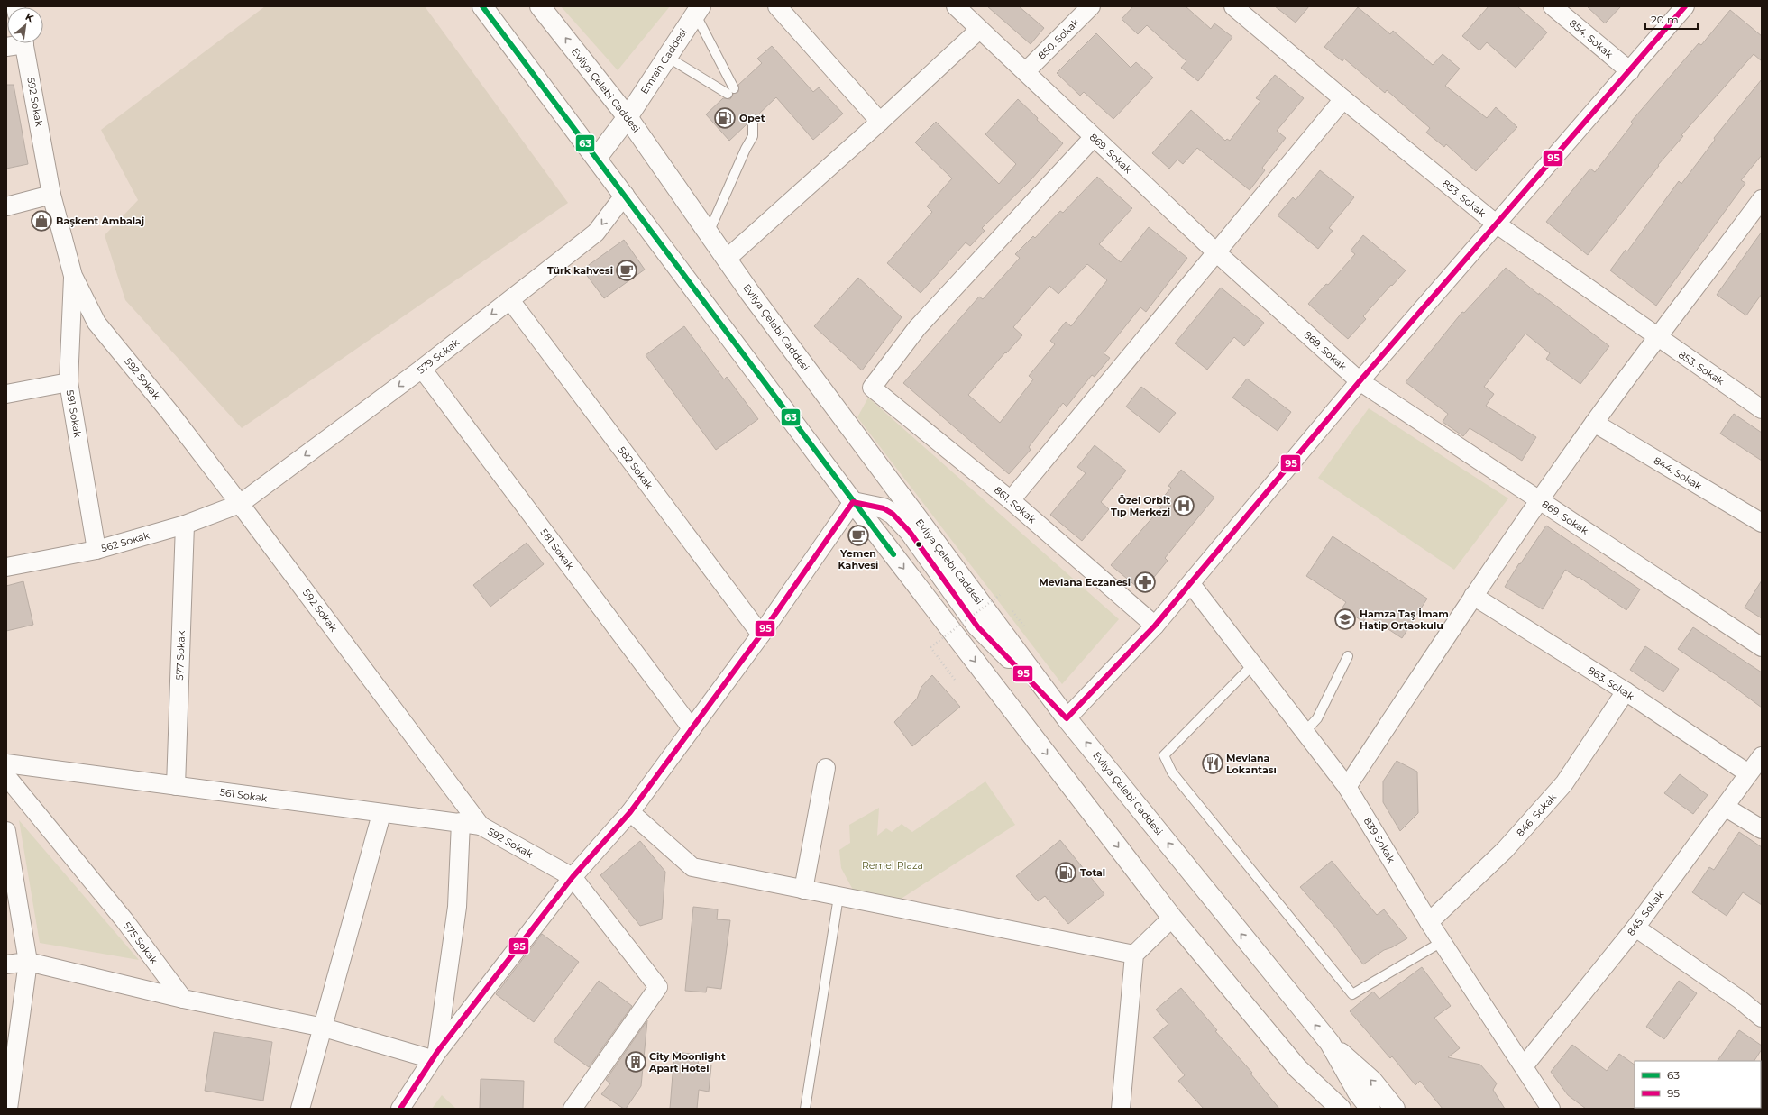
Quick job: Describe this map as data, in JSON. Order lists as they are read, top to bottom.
{
  "streets": {
    "main road": ["Emrah Caddesi", "Evliya Çelebi Caddesi"],
    "street": [
      "850. Sokak",
      "854. Sokak",
      "592 Sokak",
      "869. Sokak",
      "853. Sokak",
      "579 Sokak",
      "591 Sokak",
      "582 Sokak",
      "844. Sokak",
      "861. Sokak",
      "562 Sokak",
      "581 Sokak",
      "577 Sokak",
      "863. Sokak",
      "561 Sokak",
      "846. Sokak",
      "839 Sokak",
      "845. Sokak",
      "575 Sokak"
    ]
  },
  "crossings": [
    ["850. Sokak", "869. Sokak"],
    ["Emrah Caddesi", "Evliya Çelebi Caddesi"],
    ["592 Sokak", "579 Sokak"],
    ["592 Sokak", "591 Sokak"],
    ["592 Sokak", "562 Sokak"],
    ["592 Sokak", "561 Sokak"],
    ["869. Sokak", "861. Sokak"],
    ["579 Sokak", "582 Sokak"],
    ["579 Sokak", "562 Sokak"],
    ["579 Sokak", "581 Sokak"],
    ["591 Sokak", "562 Sokak"],
    ["562 Sokak", "577 Sokak"],
    ["577 Sokak", "561 Sokak"],
    ["863. Sokak", "846. Sokak"],
    ["863. Sokak", "845. Sokak"],
    ["846. Sokak", "839 Sokak"],
    ["839 Sokak", "845. Sokak"]
  ],
  "one_way": ["579 Sokak"],
  "parks": ["Remel Plaza"],
  "places": {
    "fuel station": ["Opet", "Total"],
    "shop": ["Başkent Ambalaj"],
    "cafe": ["Türk kahvesi", "Yemen Kahvesi"],
    "hospital": ["Özel Orbit Tıp Merkezi"],
    "pharmacy": ["Mevlana Eczanesi"],
    "school or university": ["Hamza Taş İmam Hatip Ortaokulu"],
    "restaurant": ["Mevlana Lokantası"],
    "building": ["City Moonlight Apart Hotel"]
  },
  "lines": ["transit line 63", "transit line 95"],
  "legend": ["63", "95"],
  "scale_bar": "20 m",
  "north": "top right"
}
